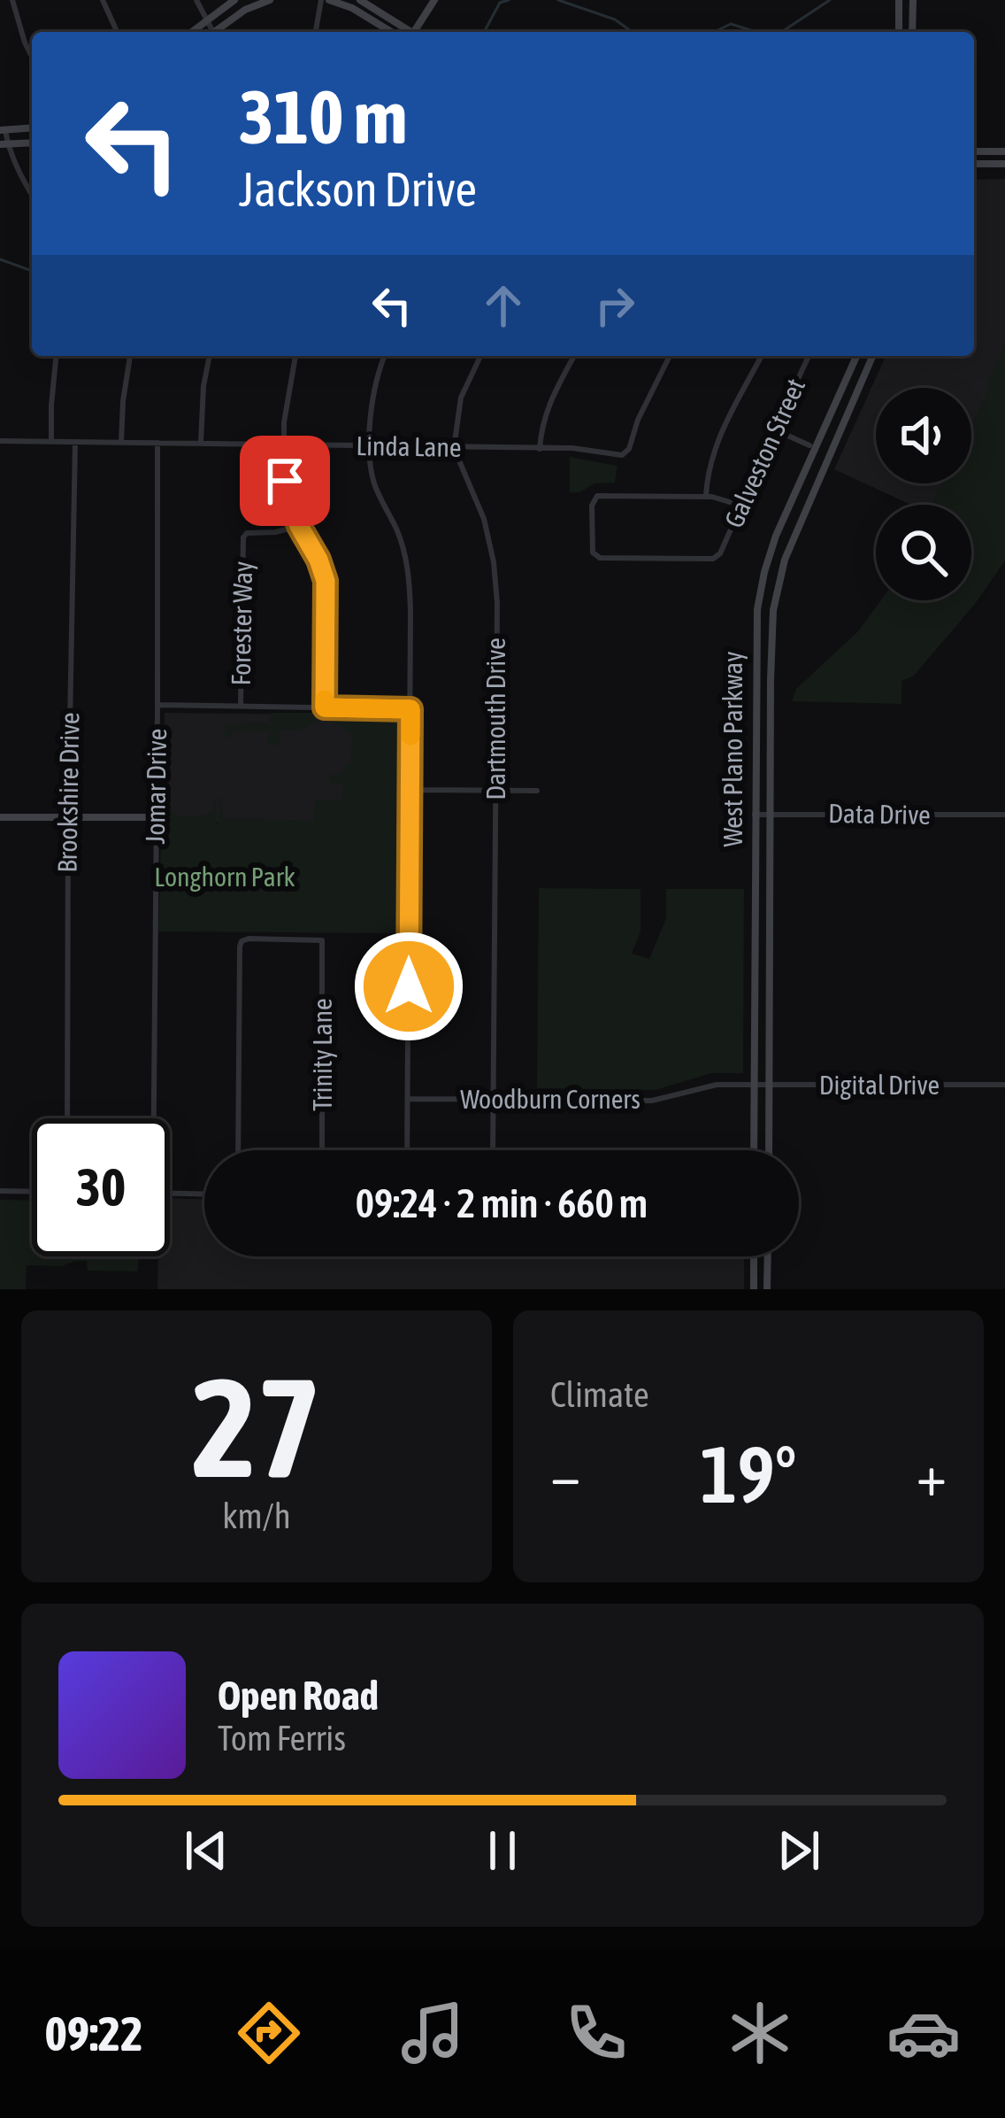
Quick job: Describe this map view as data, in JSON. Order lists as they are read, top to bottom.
{
  "streets": {
    "main road": ["West Plano Parkway"],
    "street": [
      "Linda Lane",
      "Galveston Street",
      "Forester Way",
      "Dartmouth Drive",
      "Jomar Drive",
      "Brookshire Drive",
      "Data Drive",
      "Trinity Lane",
      "Digital Drive",
      "Woodburn Corners"
    ]
  },
  "crossings": [
    ["Linda Lane", "Dartmouth Drive"],
    ["Linda Lane", "Jomar Drive"],
    ["Linda Lane", "Brookshire Drive"],
    ["Dartmouth Drive", "Woodburn Corners"],
    ["West Plano Parkway", "Data Drive"],
    ["West Plano Parkway", "Digital Drive"],
    ["West Plano Parkway", "Woodburn Corners"],
    ["Digital Drive", "Woodburn Corners"]
  ],
  "parks": ["Longhorn Park"],
  "page": {
    "turn": ["310 m", "Jackson Drive"],
    "limit": "30",
    "trip": "09:24 · 2 min · 660 m",
    "tile": [
      ["27", "km/h"],
      "Climate"
    ],
    "heat": ["−", "19°", "+"],
    "song": ["Open Road", "Tom Ferris"],
    "tabs": "09:22"
  }
}
